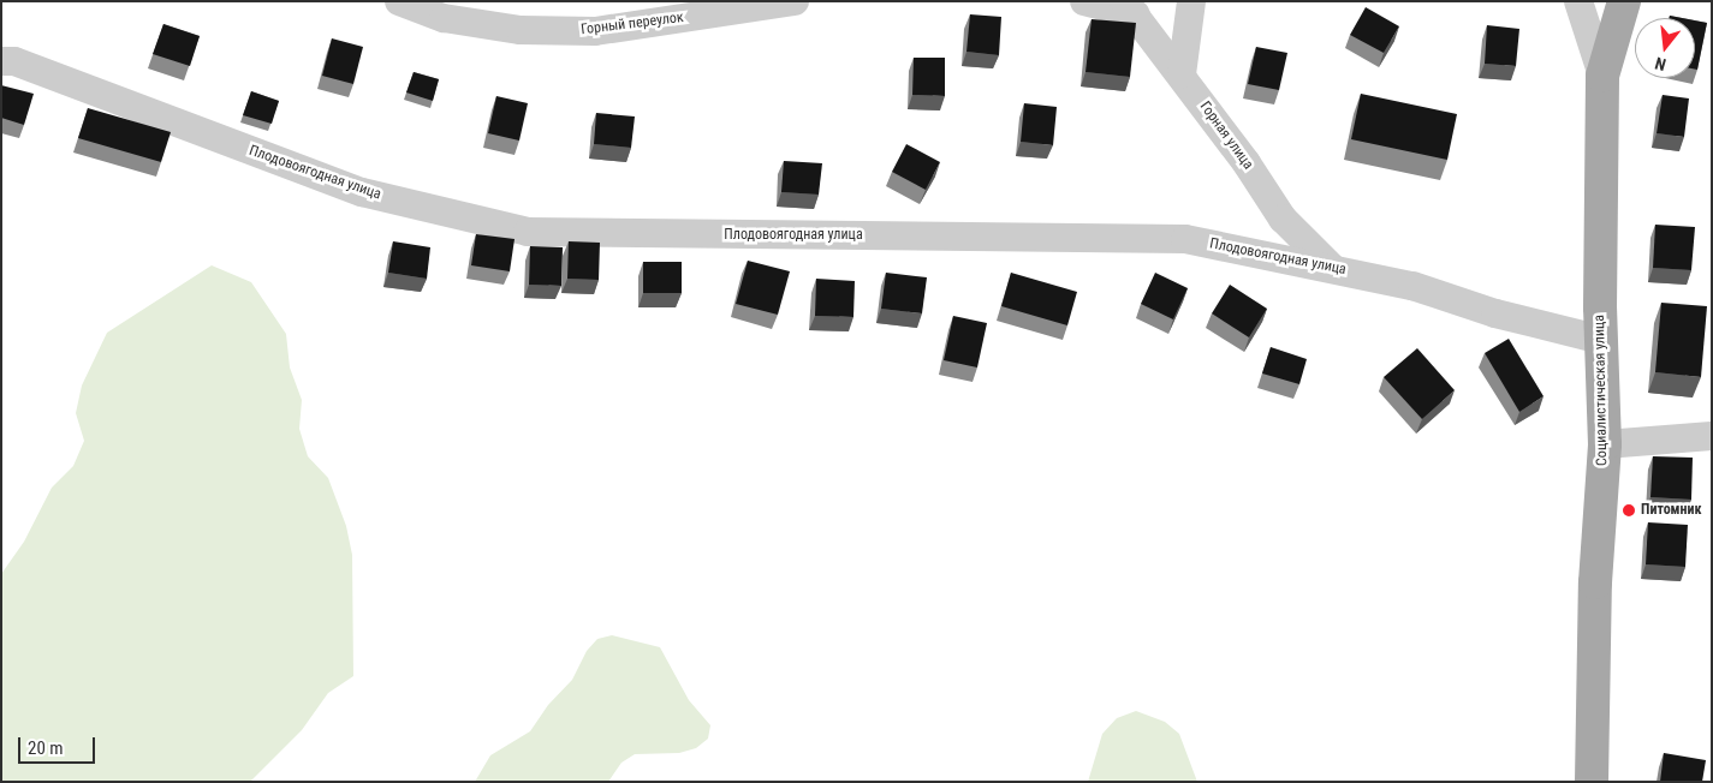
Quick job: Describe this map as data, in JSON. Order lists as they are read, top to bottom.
{
  "streets": {
    "main road": ["Социалистическая улица"],
    "street": ["Горный переулок", "Горная улица", "Плодовоягодная улица"]
  },
  "crossings": [
    ["Горная улица", "Плодовоягодная улица"],
    ["Плодовоягодная улица", "Социалистическая улица"]
  ],
  "places": ["Питомник"],
  "scale_bar": "20 m",
  "north": "bottom"
}
